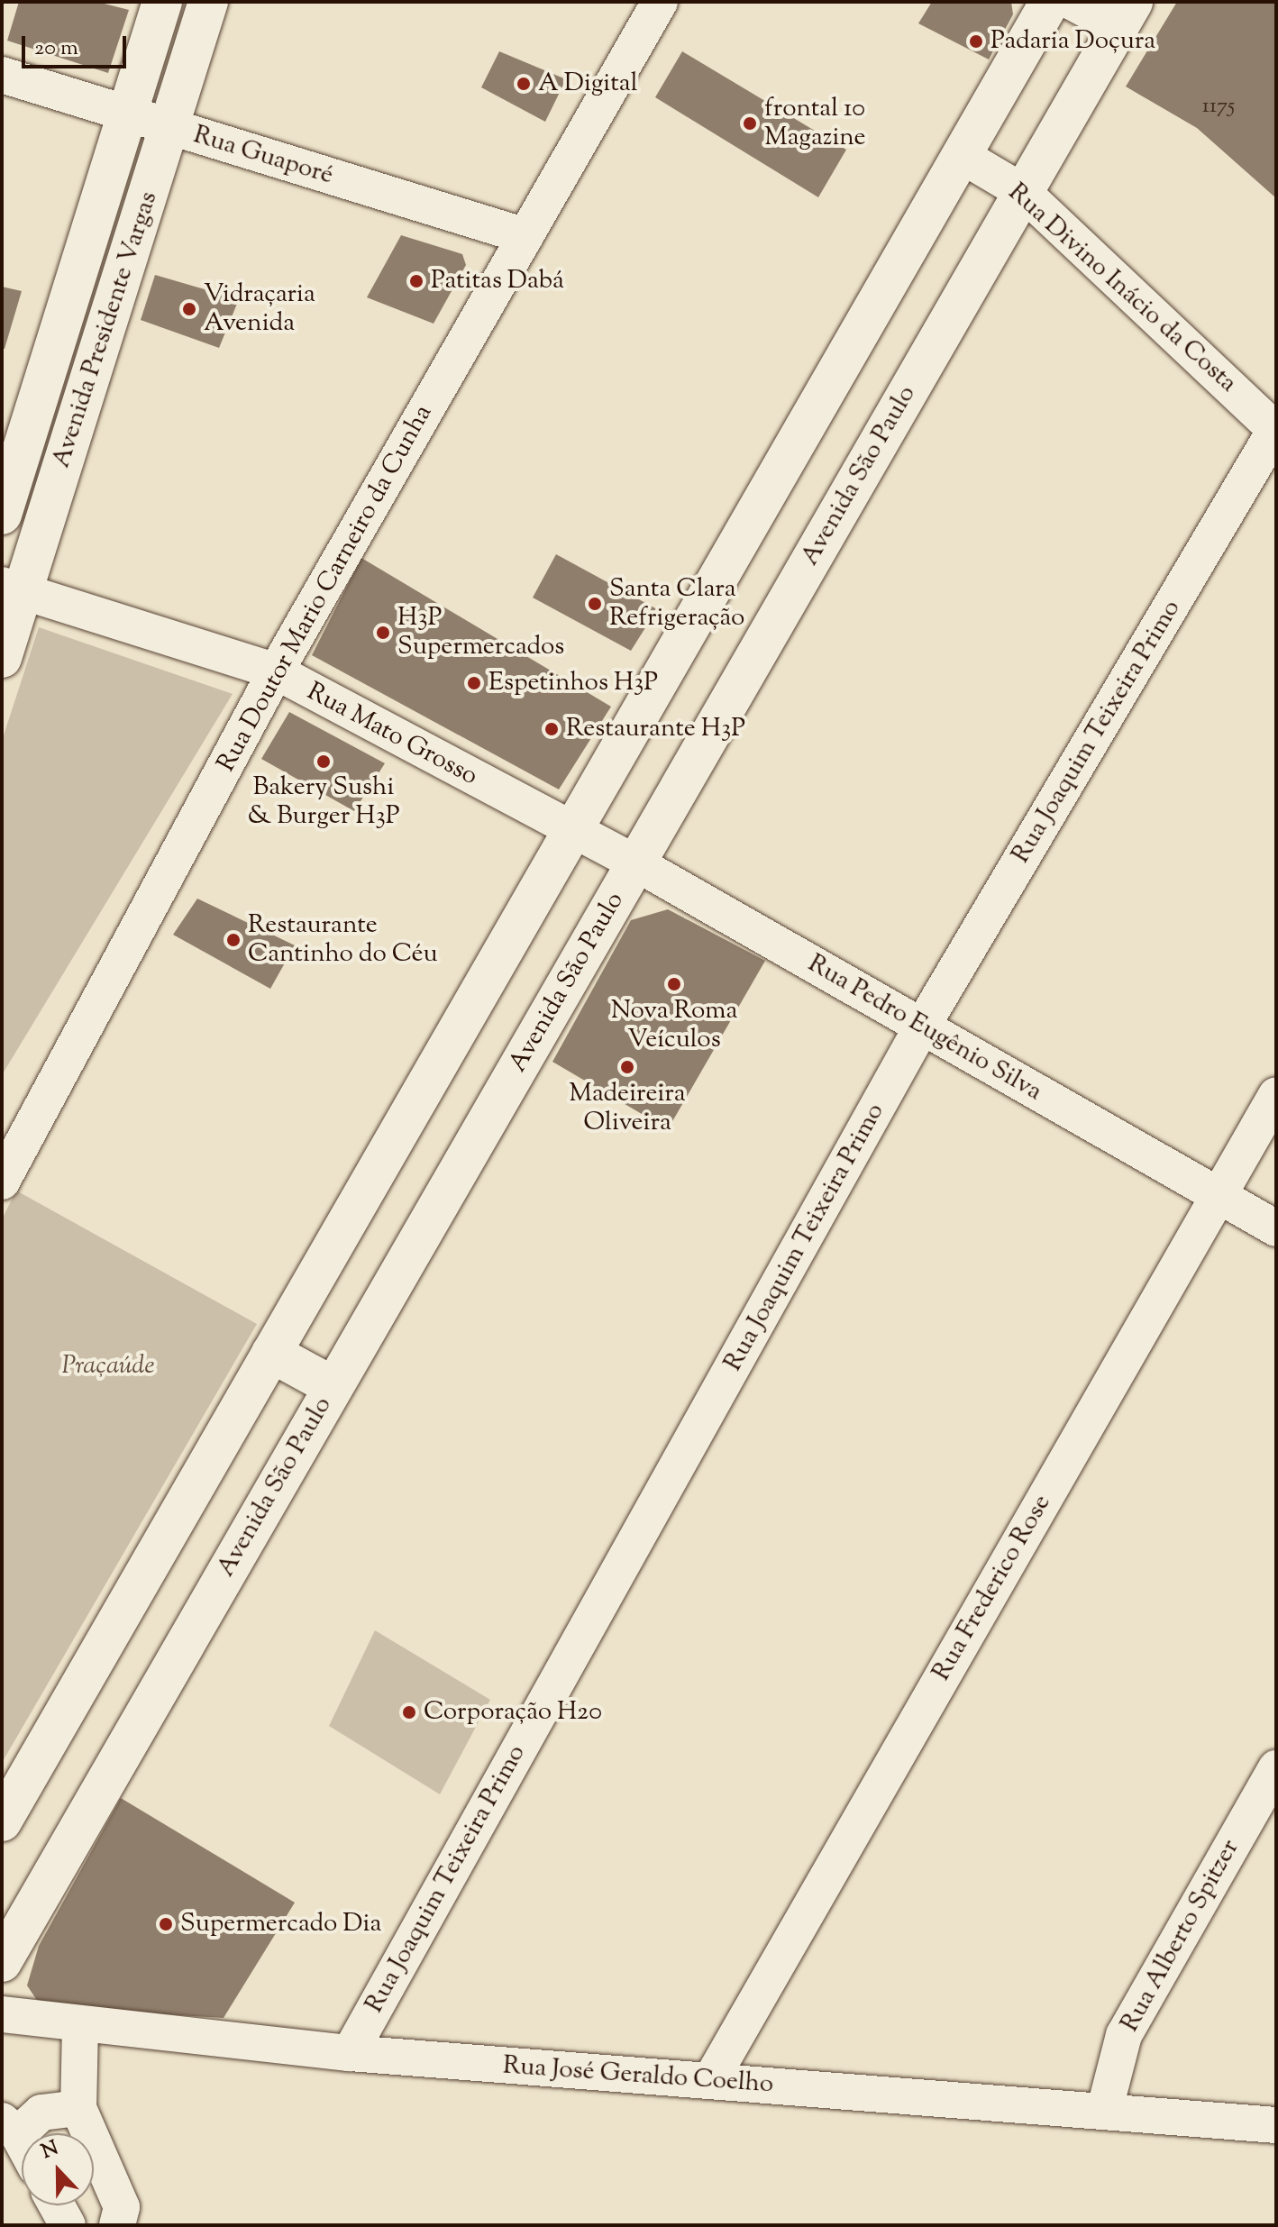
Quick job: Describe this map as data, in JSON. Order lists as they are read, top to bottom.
{
  "streets": {
    "main road": ["Avenida Presidente Vargas", "Avenida São Paulo"],
    "street": [
      "Rua Guaporé",
      "Rua Divino Inácio da Costa",
      "Rua Doutor Mario Carneiro da Cunha",
      "Rua Joaquim Teixeira Primo",
      "Rua Mato Grosso",
      "Rua Pedro Eugênio Silva",
      "Rua Frederico Rose",
      "Rua Alberto Spitzer",
      "Rua José Geraldo Coelho"
    ]
  },
  "crossings": [
    ["Rua Guaporé", "Avenida Presidente Vargas"],
    ["Rua Guaporé", "Rua Doutor Mario Carneiro da Cunha"],
    ["Rua Divino Inácio da Costa", "Avenida São Paulo"],
    ["Rua Divino Inácio da Costa", "Rua Joaquim Teixeira Primo"],
    ["Avenida Presidente Vargas", "Rua Mato Grosso"],
    ["Avenida São Paulo", "Rua Pedro Eugênio Silva"],
    ["Rua Doutor Mario Carneiro da Cunha", "Rua Mato Grosso"],
    ["Rua Joaquim Teixeira Primo", "Rua Pedro Eugênio Silva"],
    ["Rua Joaquim Teixeira Primo", "Rua José Geraldo Coelho"],
    ["Rua Mato Grosso", "Rua Pedro Eugênio Silva"],
    ["Rua Pedro Eugênio Silva", "Rua Frederico Rose"],
    ["Rua Frederico Rose", "Rua José Geraldo Coelho"],
    ["Rua Alberto Spitzer", "Rua José Geraldo Coelho"]
  ],
  "parks": ["Praçaúde"],
  "places": [
    "Padaria Doçura",
    "A Digital",
    "frontal 10 Magazine",
    "Patitas Dabá",
    "Vidraçaria Avenida",
    "Santa Clara Refrigeração",
    "H3P Supermercados",
    "Espetinhos H3P",
    "Restaurante H3P",
    "Bakery Sushi & Burger H3P",
    "Restaurante Cantinho do Céu",
    "Nova Roma Veículos",
    "Madeireira Oliveira",
    "Corporação H20",
    "Supermercado Dia"
  ],
  "house_numbers": ["1175"],
  "scale_bar": "20 m",
  "north": "top"
}
